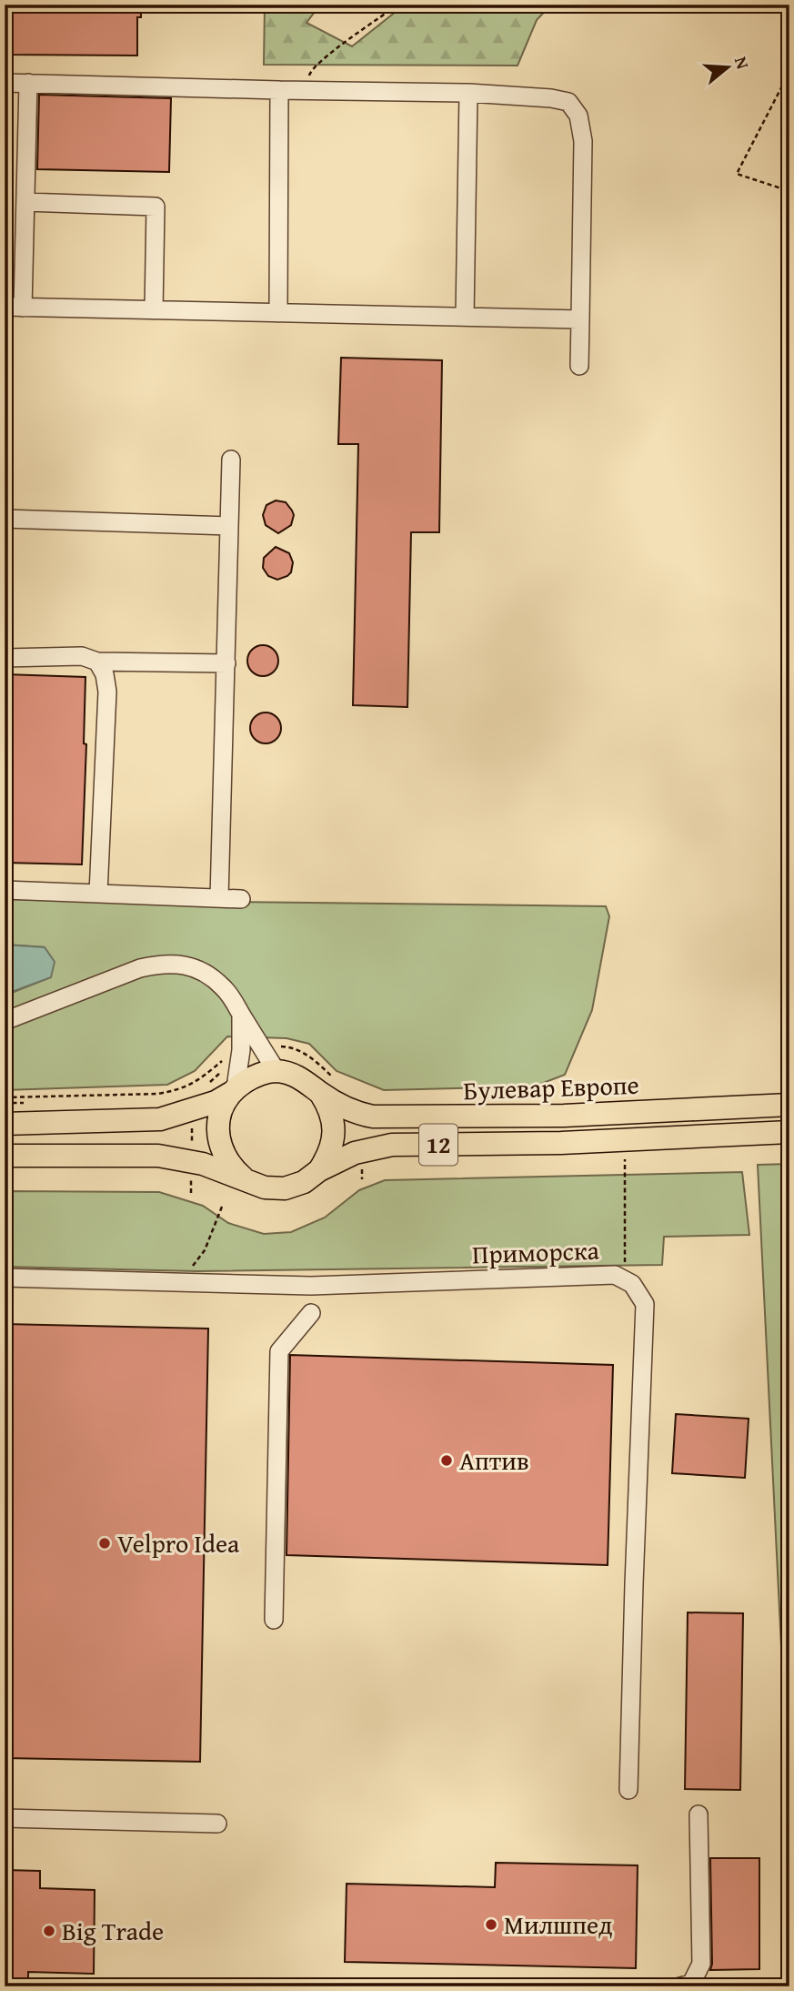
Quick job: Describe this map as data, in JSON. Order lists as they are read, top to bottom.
{
  "streets": {
    "main road": ["Булевар Европе", "12"],
    "street": ["Приморска"]
  },
  "crossings": [
    ["Булевар Европе", "12"]
  ],
  "places": [
    "Аптив",
    "Velpro Idea",
    "Милшпед",
    "Big Trade"
  ],
  "north": "right"
}
